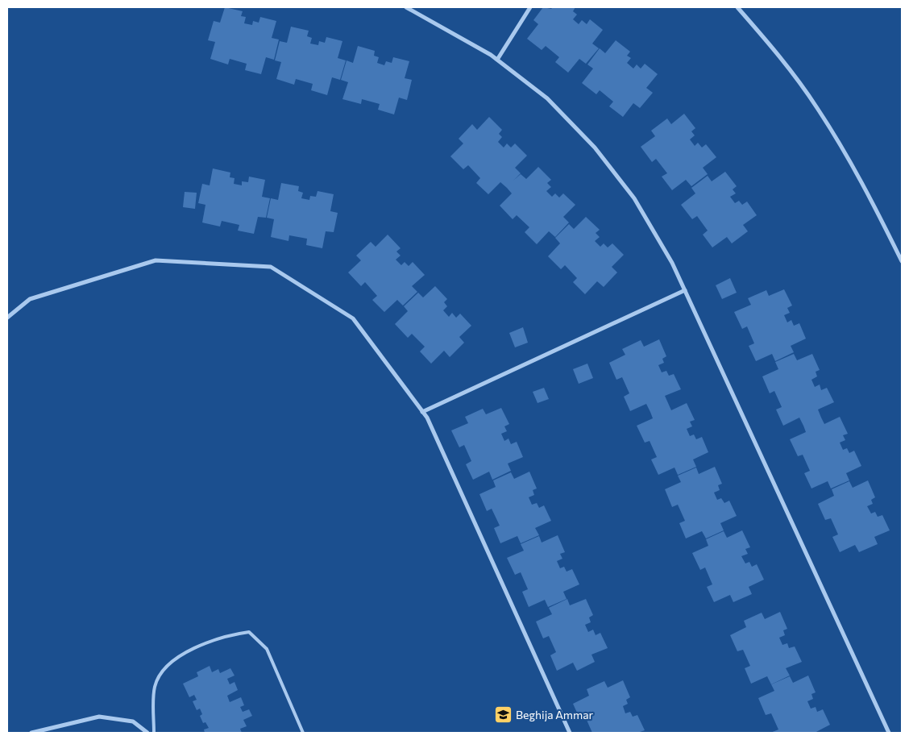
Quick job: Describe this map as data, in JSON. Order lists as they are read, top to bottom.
{
  "places": {
    "school or university": ["Beghija Ammar"]
  }
}
